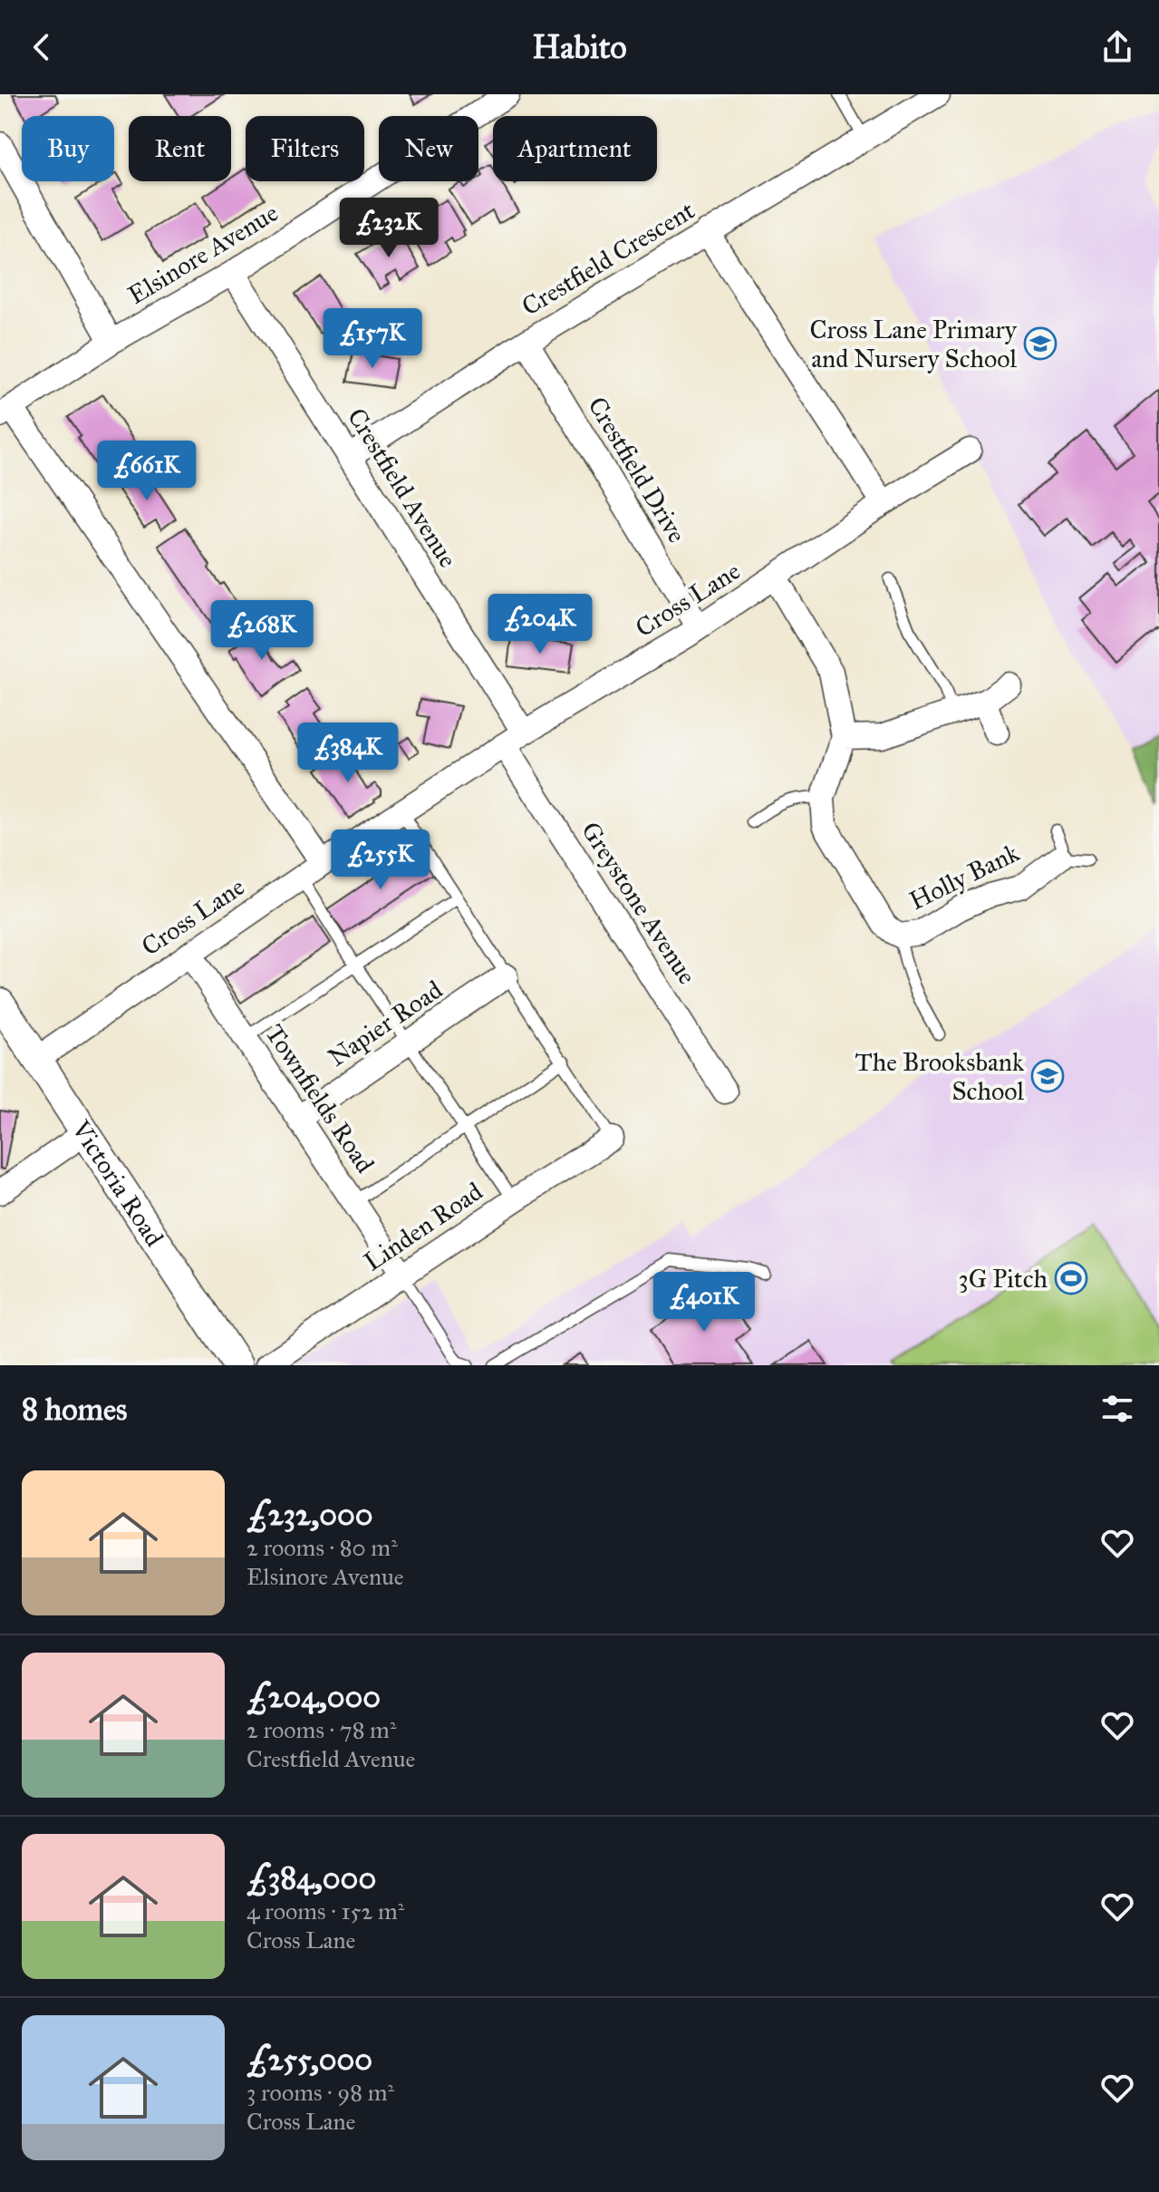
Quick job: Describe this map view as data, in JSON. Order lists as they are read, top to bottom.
{
  "streets": {
    "street": [
      "Elsinore Avenue",
      "Crestfield Crescent",
      "Crestfield Drive",
      "Crestfield Avenue",
      "Cross Lane",
      "Holly Bank",
      "Greystone Avenue",
      "Napier Road",
      "Townfields Road",
      "Victoria Road",
      "Linden Road"
    ]
  },
  "crossings": [
    ["Elsinore Avenue", "Crestfield Avenue"],
    ["Crestfield Crescent", "Crestfield Drive"],
    ["Crestfield Crescent", "Crestfield Avenue"],
    ["Crestfield Drive", "Cross Lane"],
    ["Crestfield Avenue", "Cross Lane"],
    ["Crestfield Avenue", "Greystone Avenue"],
    ["Cross Lane", "Holly Bank"],
    ["Cross Lane", "Greystone Avenue"],
    ["Cross Lane", "Townfields Road"],
    ["Cross Lane", "Victoria Road"],
    ["Napier Road", "Townfields Road"],
    ["Townfields Road", "Linden Road"]
  ],
  "places": {
    "school or university": ["Cross Lane Primary and Nursery School", "The Brooksbank School"],
    "sports": ["3G Pitch"]
  },
  "page": {
    "header": "Habito",
    "chip": [
      "Buy",
      "Rent",
      "Filters",
      "New",
      "Apartment"
    ],
    "price": [
      "£232K",
      "£157K",
      "£661K",
      "£204K",
      "£268K",
      "£384K",
      "£255K",
      "£401K"
    ],
    "heading": "8 homes",
    "list": [
      {
        "name": "£232,000",
        "note": "2 rooms · 80 m² · Elsinore Avenue"
      },
      {
        "name": "£204,000",
        "note": "2 rooms · 78 m² · Crestfield Avenue"
      },
      {
        "name": "£384,000",
        "note": "4 rooms · 152 m² · Cross Lane"
      },
      {
        "name": "£255,000",
        "note": "3 rooms · 98 m² · Cross Lane"
      }
    ]
  }
}
